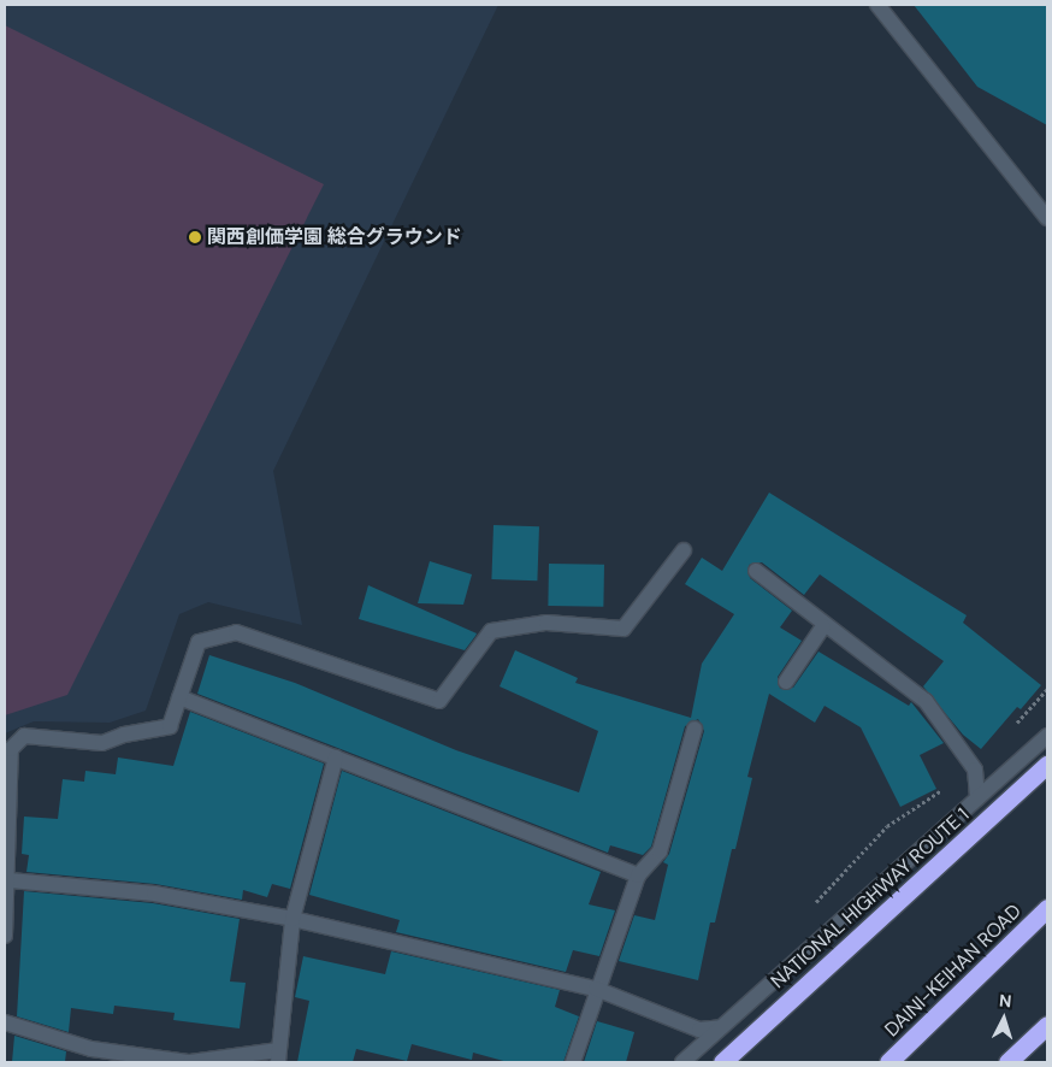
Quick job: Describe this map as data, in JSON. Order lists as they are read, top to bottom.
{
  "streets": {
    "highway": ["NATIONAL HIGHWAY ROUTE 1", "DAINI-KEIHAN ROAD"]
  },
  "places": ["関西創価学園 総合グラウンド"],
  "north": "top"
}
